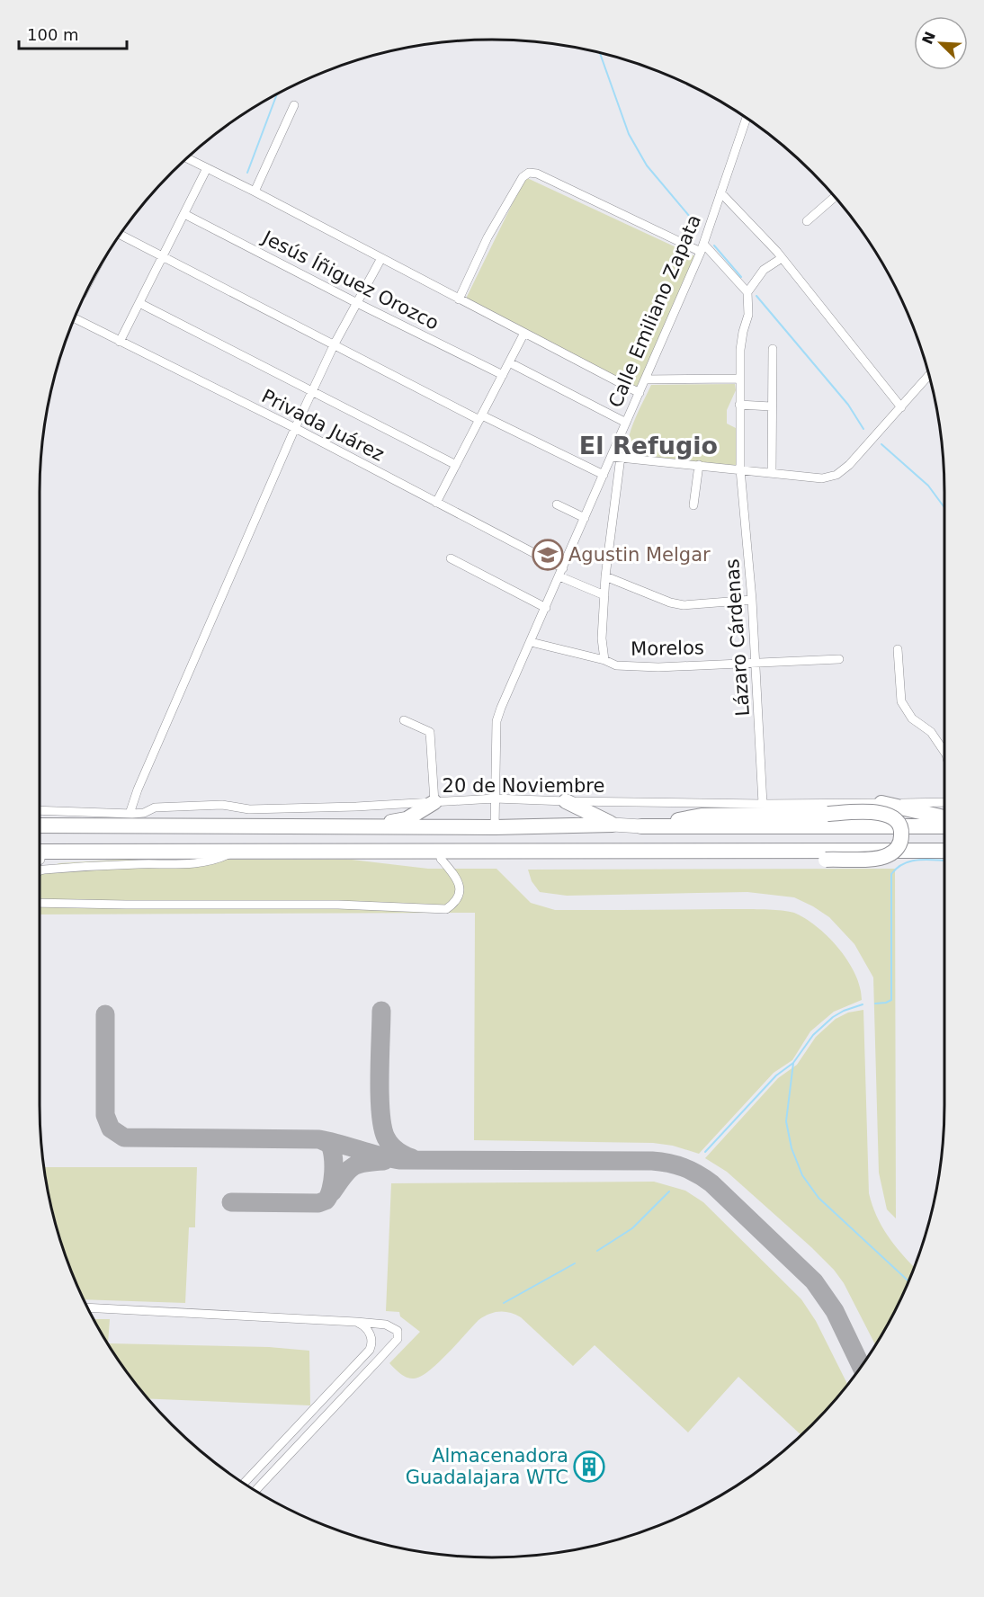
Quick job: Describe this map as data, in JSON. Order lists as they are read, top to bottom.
{
  "streets": {
    "street": [
      "Jesús Íñiguez Orozco",
      "Calle Emiliano Zapata",
      "Privada Juárez",
      "Lázaro Cárdenas",
      "Morelos",
      "20 de Noviembre"
    ]
  },
  "crossings": [
    ["Calle Emiliano Zapata", "Privada Juárez"],
    ["Calle Emiliano Zapata", "Morelos"],
    ["Calle Emiliano Zapata", "20 de Noviembre"],
    ["Lázaro Cárdenas", "Morelos"],
    ["Lázaro Cárdenas", "20 de Noviembre"]
  ],
  "districts": ["El Refugio"],
  "places": {
    "school or university": ["Agustin Melgar"],
    "building": ["Almacenadora Guadalajara WTC"]
  },
  "scale_bar": "100 m",
  "north": "top left"
}
